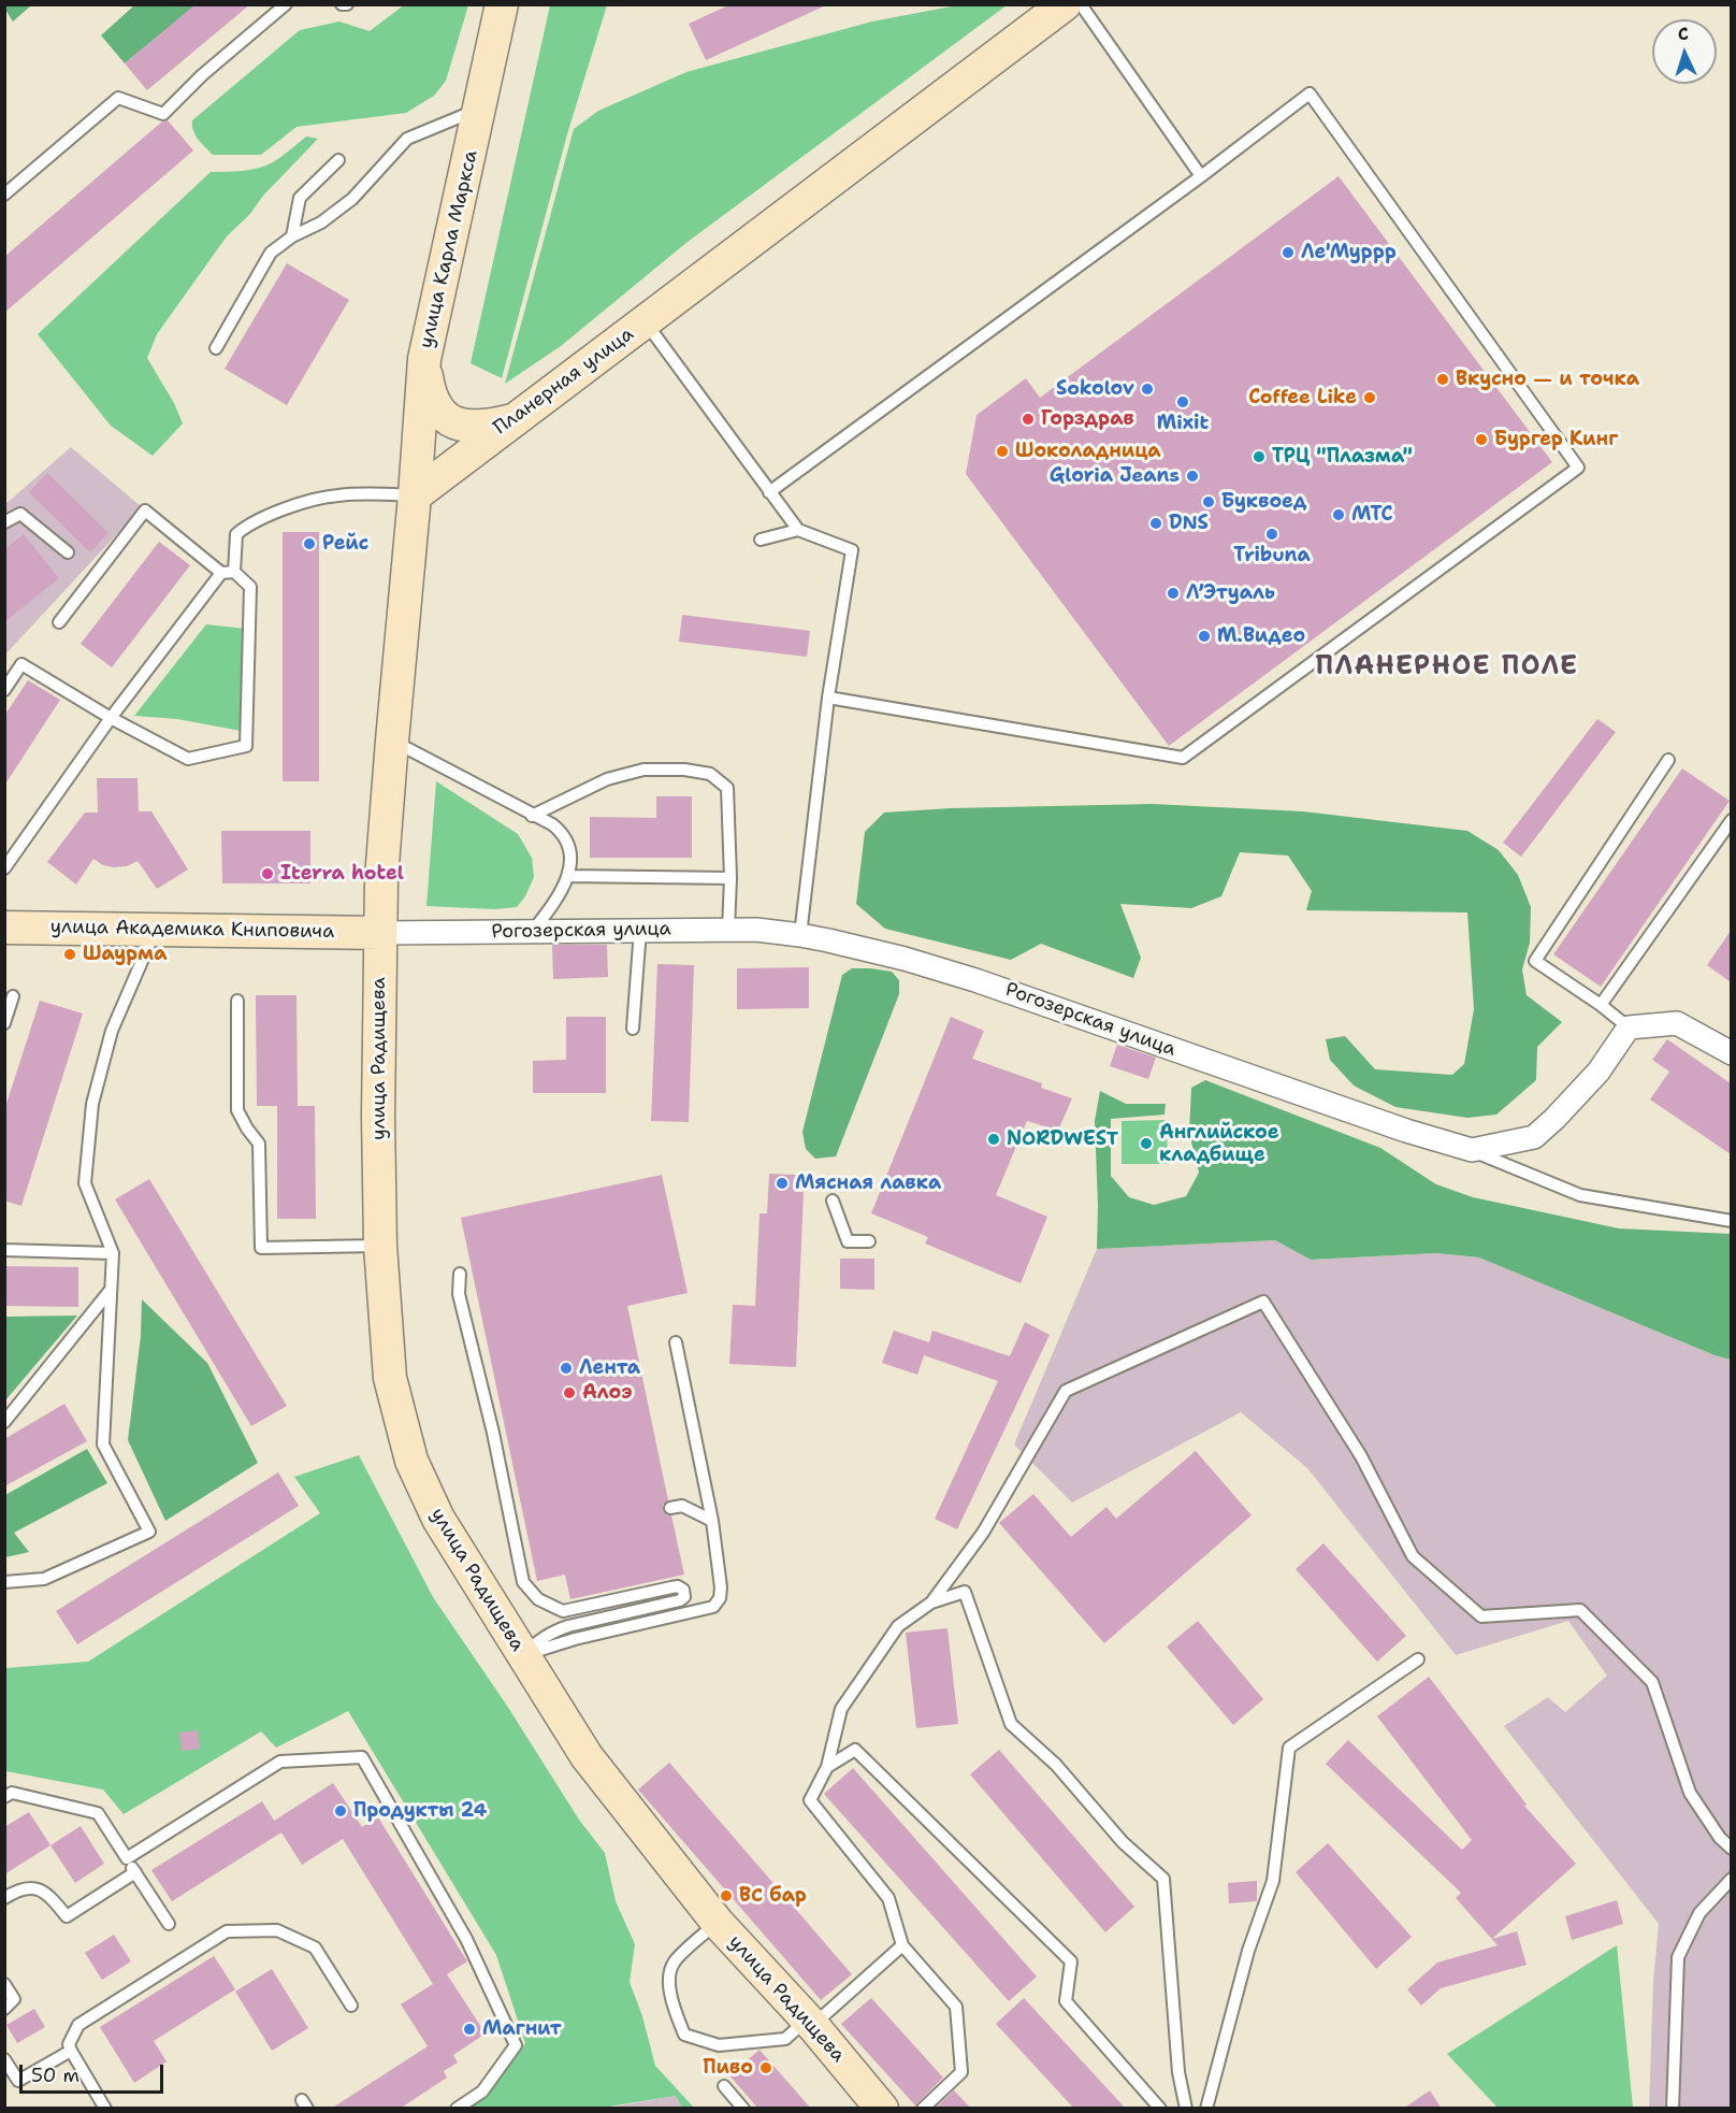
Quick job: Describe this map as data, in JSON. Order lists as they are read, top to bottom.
{
  "streets": {
    "main road": [
      "улица Карла Маркса",
      "Планерная улица",
      "улица Академика Книповича",
      "улица Радищева"
    ],
    "street": ["Рогозерская улица"]
  },
  "crossings": [
    ["улица Карла Маркса", "Планерная улица"],
    ["улица Академика Книповича", "Рогозерская улица"],
    ["улица Академика Книповича", "улица Радищева"],
    ["Рогозерская улица", "улица Радищева"]
  ],
  "districts": ["ПЛАНЕРНОЕ ПОЛЕ"],
  "places": [
    "Ле'Муррр",
    "Вкусно — и точка",
    "Sokolov",
    "Coffee Like",
    "Mixit",
    "Горздрав",
    "Бургер Кинг",
    "Шоколадница",
    "ТРЦ \"Плазма\"",
    "Gloria Jeans",
    "Буквоед",
    "МТС",
    "DNS",
    "Tribuna",
    "Рейс",
    "Л’Этуаль",
    "M.Видео",
    "Iterra hotel",
    "Шаурма",
    "NORDWEST",
    "Английское кладбище",
    "Мясная лавка",
    "Лента",
    "Алоэ",
    "Продукты 24",
    "BC бар",
    "Магнит",
    "Пиво"
  ],
  "scale_bar": "50 m",
  "north": "top"
}
